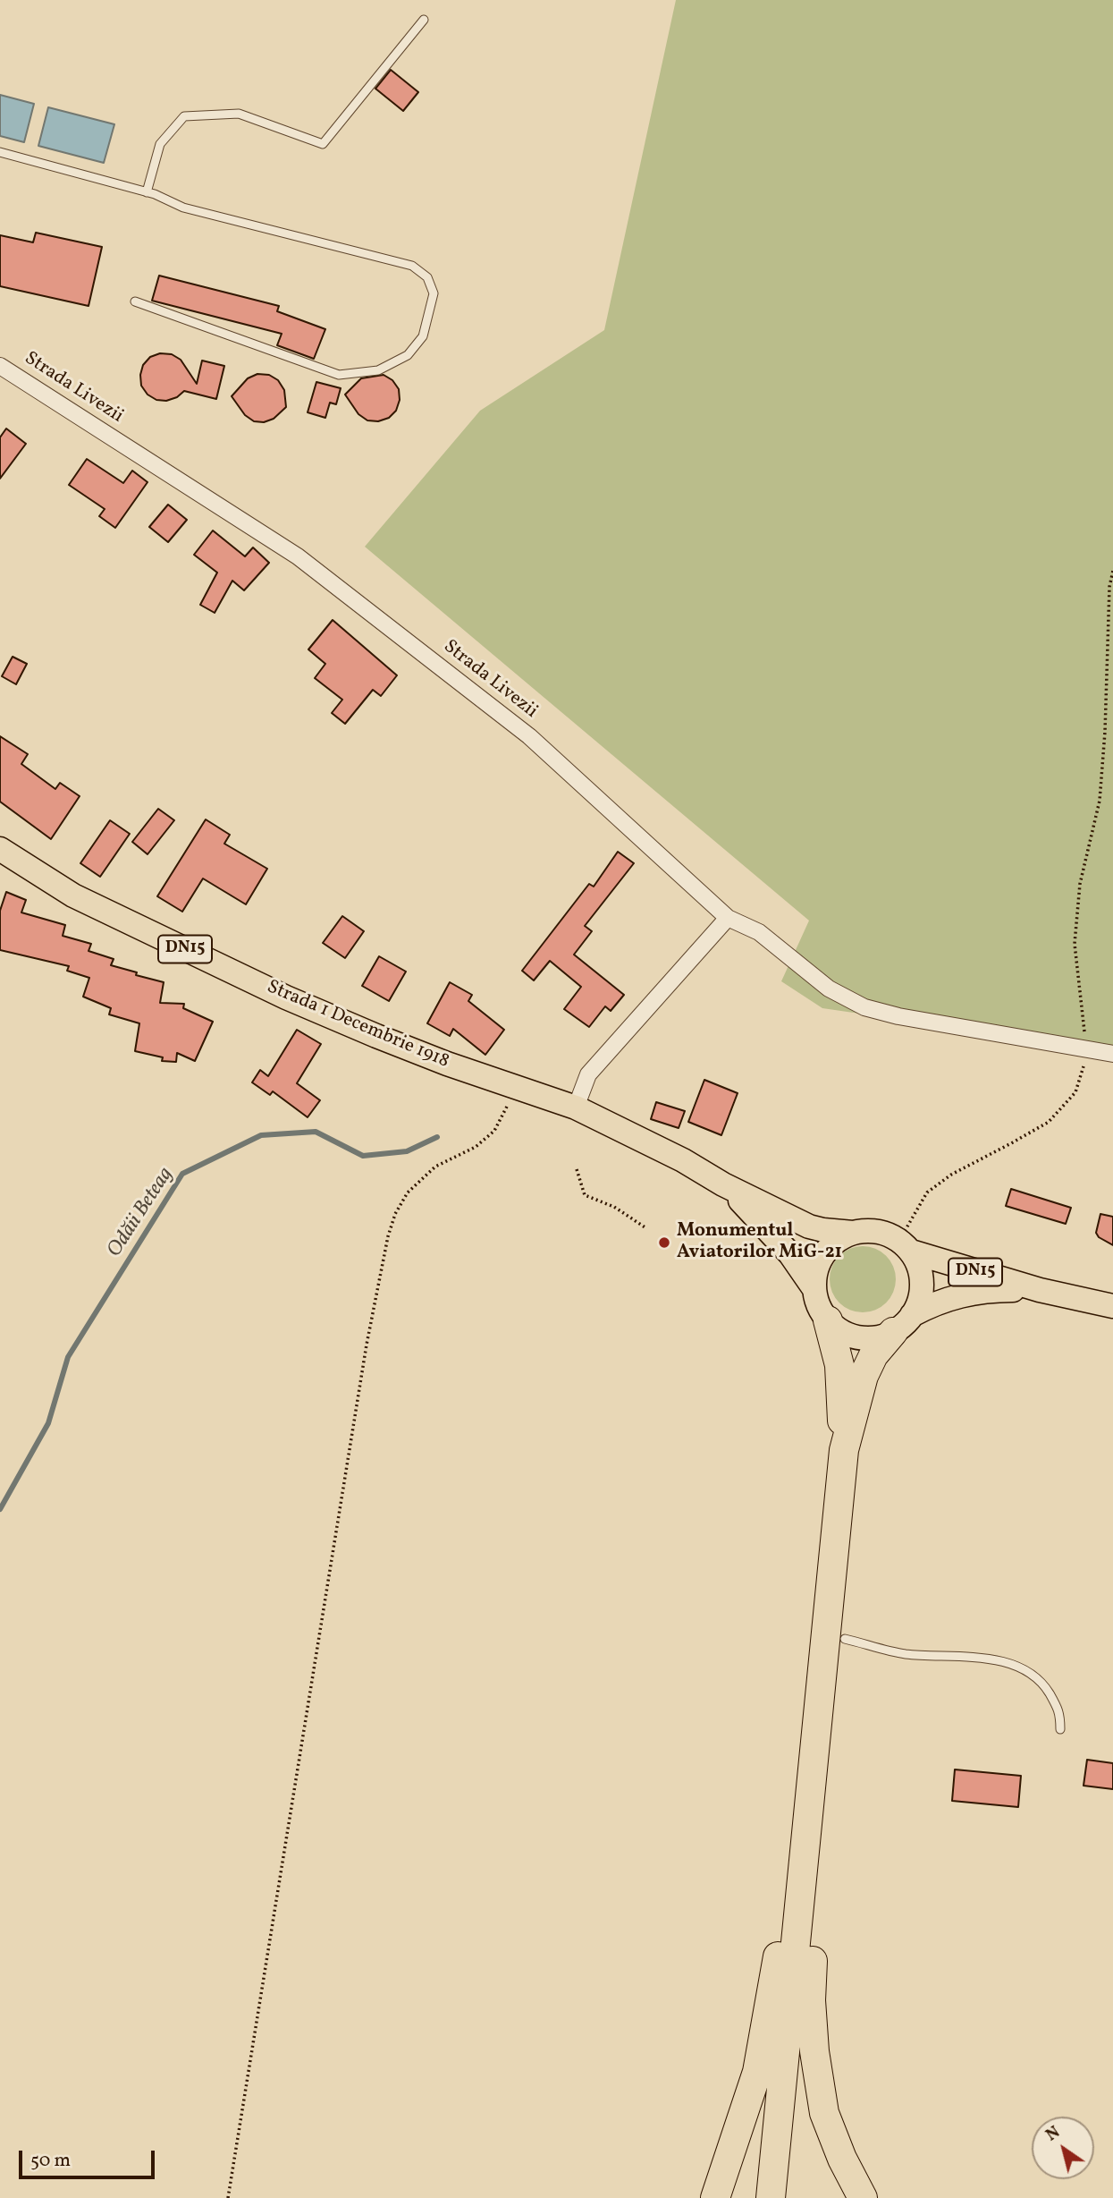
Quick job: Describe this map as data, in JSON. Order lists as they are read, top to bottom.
{
  "streets": {
    "main road": ["DN15", "Strada 1 Decembrie 1918"],
    "street": ["Strada Livezii"]
  },
  "crossings": [
    ["DN15", "Strada 1 Decembrie 1918"]
  ],
  "water": ["Odăii Beteag"],
  "places": ["Monumentul Aviatorilor MiG-21"],
  "scale_bar": "50 m",
  "north": "top left"
}
